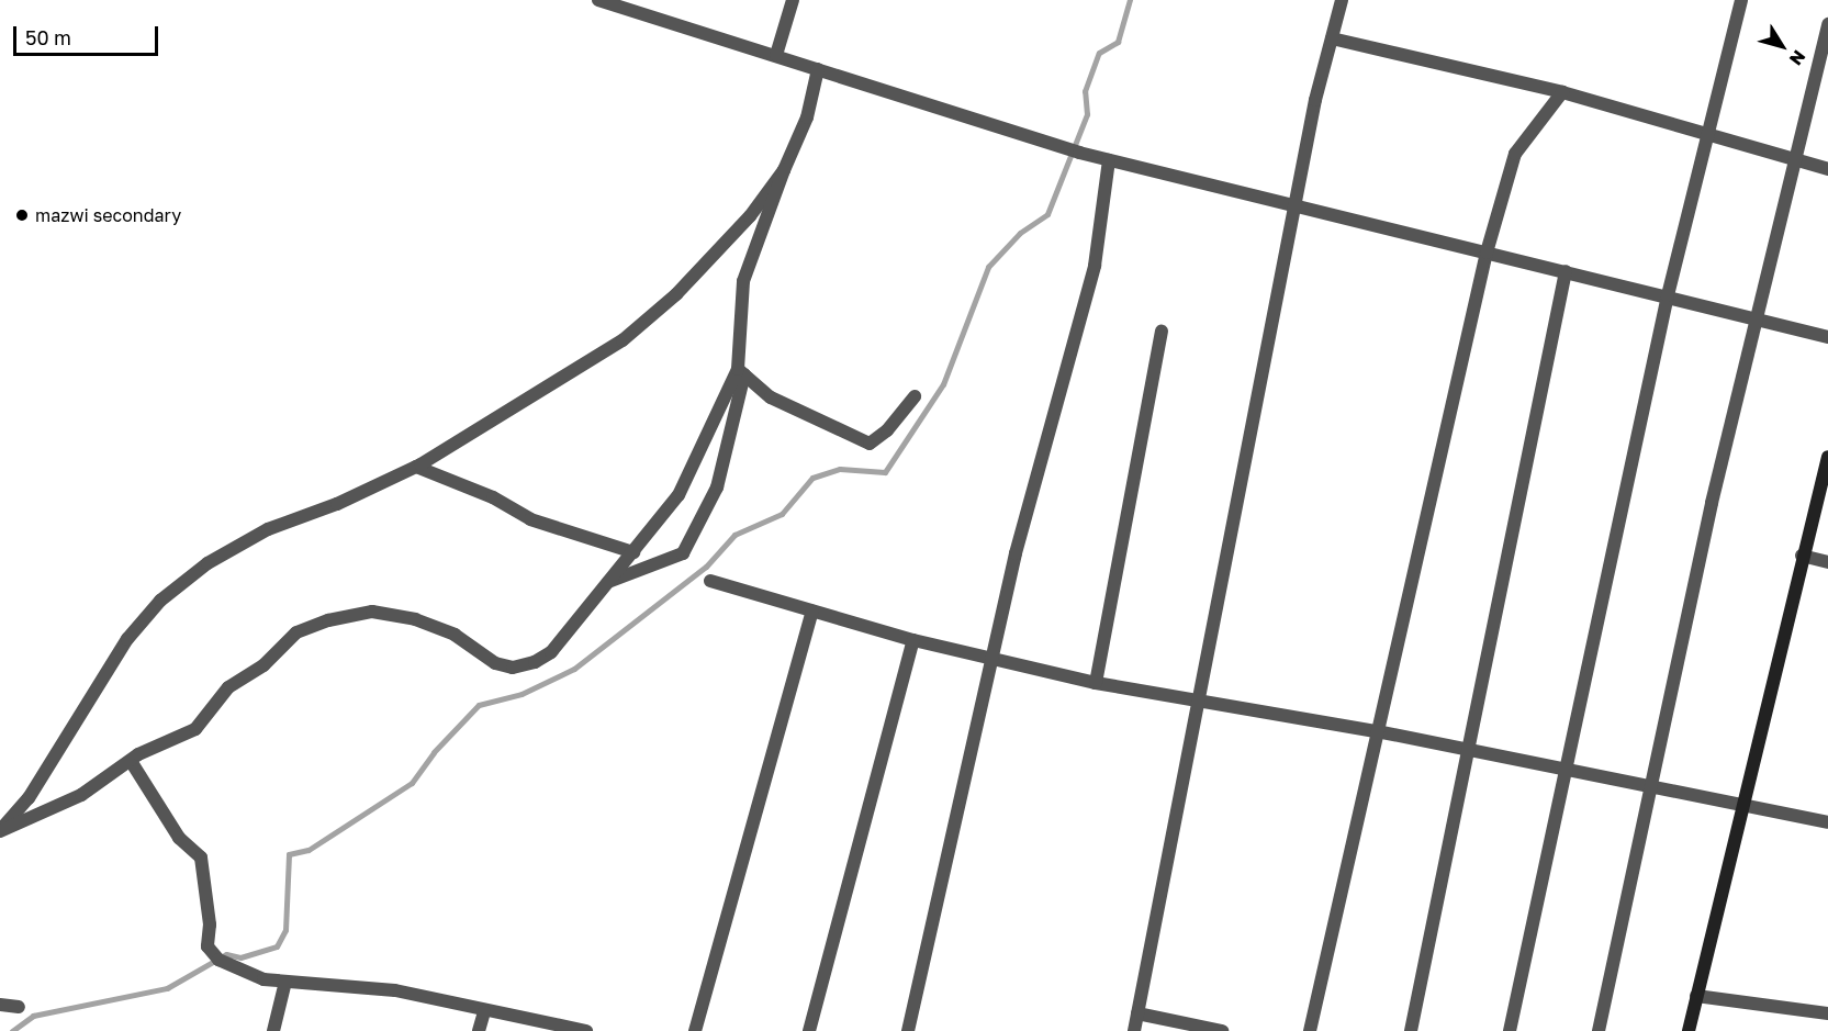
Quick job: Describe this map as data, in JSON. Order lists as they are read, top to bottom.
{
  "places": ["mazwi secondary"],
  "scale_bar": "50 m",
  "north": "bottom right"
}
